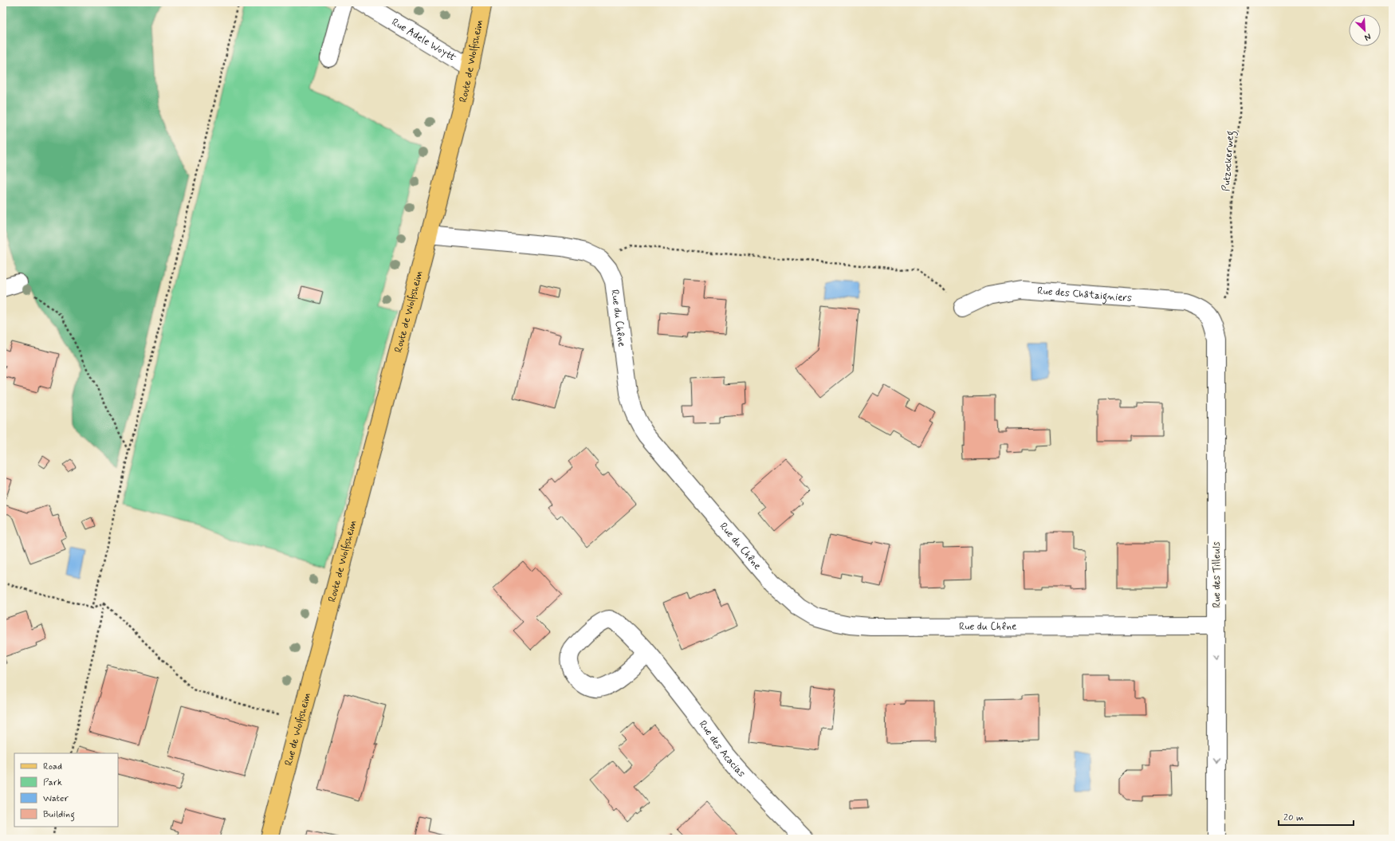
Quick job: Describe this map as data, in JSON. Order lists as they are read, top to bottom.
{
  "streets": {
    "main road": ["Route de Wolfisheim", "Rue de Wolfisheim"],
    "street": [
      "Rue Adele Woytt",
      "Rue des Châtaigniers",
      "Rue du Chêne",
      "Rue des Tilleuls",
      "Rue des Acacias"
    ],
    "path": ["Putzockerweg"]
  },
  "crossings": [
    ["Rue Adele Woytt", "Route de Wolfisheim"],
    ["Route de Wolfisheim", "Rue du Chêne"],
    ["Route de Wolfisheim", "Rue de Wolfisheim"],
    ["Putzockerweg", "Rue des Châtaigniers"],
    ["Putzockerweg", "Rue des Tilleuls"],
    ["Rue des Châtaigniers", "Rue des Tilleuls"],
    ["Rue du Chêne", "Rue des Tilleuls"]
  ],
  "one_way": ["Rue des Tilleuls"],
  "legend": [
    "Road",
    "Park",
    "Water",
    "Building"
  ],
  "scale_bar": "20 m",
  "north": "bottom right"
}
